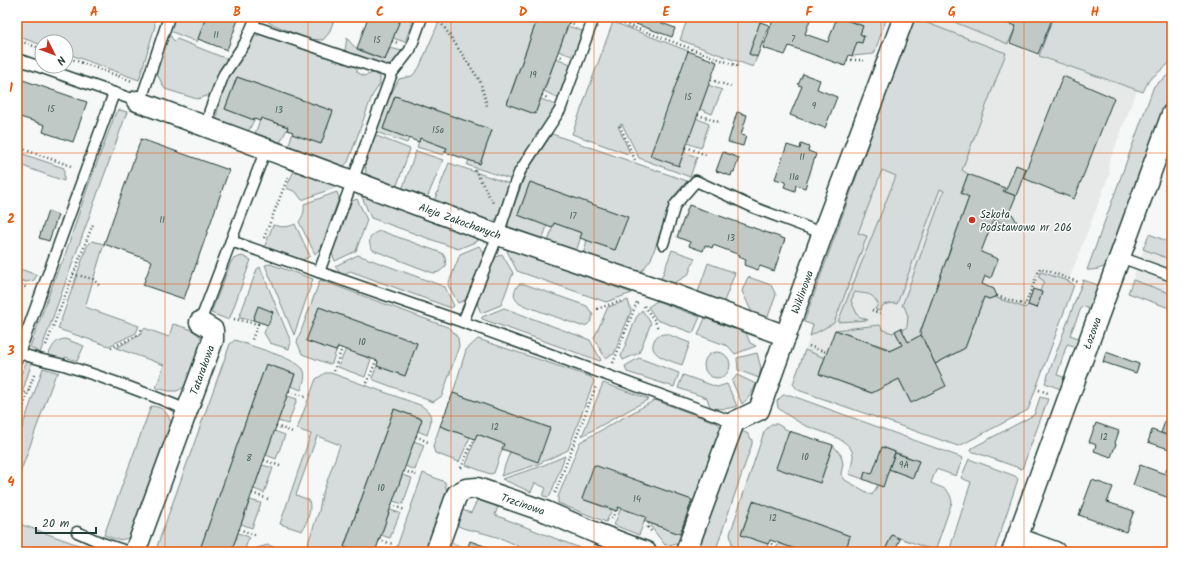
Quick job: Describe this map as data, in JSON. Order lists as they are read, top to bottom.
{
  "streets": {
    "street": [
      "Aleja Zakochanych",
      "Wiklinowa",
      "Łozowa",
      "Tatarakowa",
      "Trzcinowa"
    ]
  },
  "crossings": [
    ["Aleja Zakochanych", "Wiklinowa"],
    ["Aleja Zakochanych", "Tatarakowa"]
  ],
  "places": ["Szkoła Podstawowa nr 206"],
  "house_numbers": [
    "11",
    "7",
    "15",
    "19",
    "15",
    "9",
    "15",
    "13",
    "15a",
    "11",
    "11a",
    "17",
    "11",
    "13",
    "9",
    "10",
    "12",
    "12",
    "10",
    "8",
    "9A",
    "10",
    "14",
    "12"
  ],
  "scale_bar": "20 m",
  "north": "bottom right",
  "grid": {
    "columns": [
      "A",
      "B",
      "C",
      "D",
      "E",
      "F",
      "G",
      "H"
    ],
    "rows": [
      "1",
      "2",
      "3",
      "4"
    ]
  }
}
